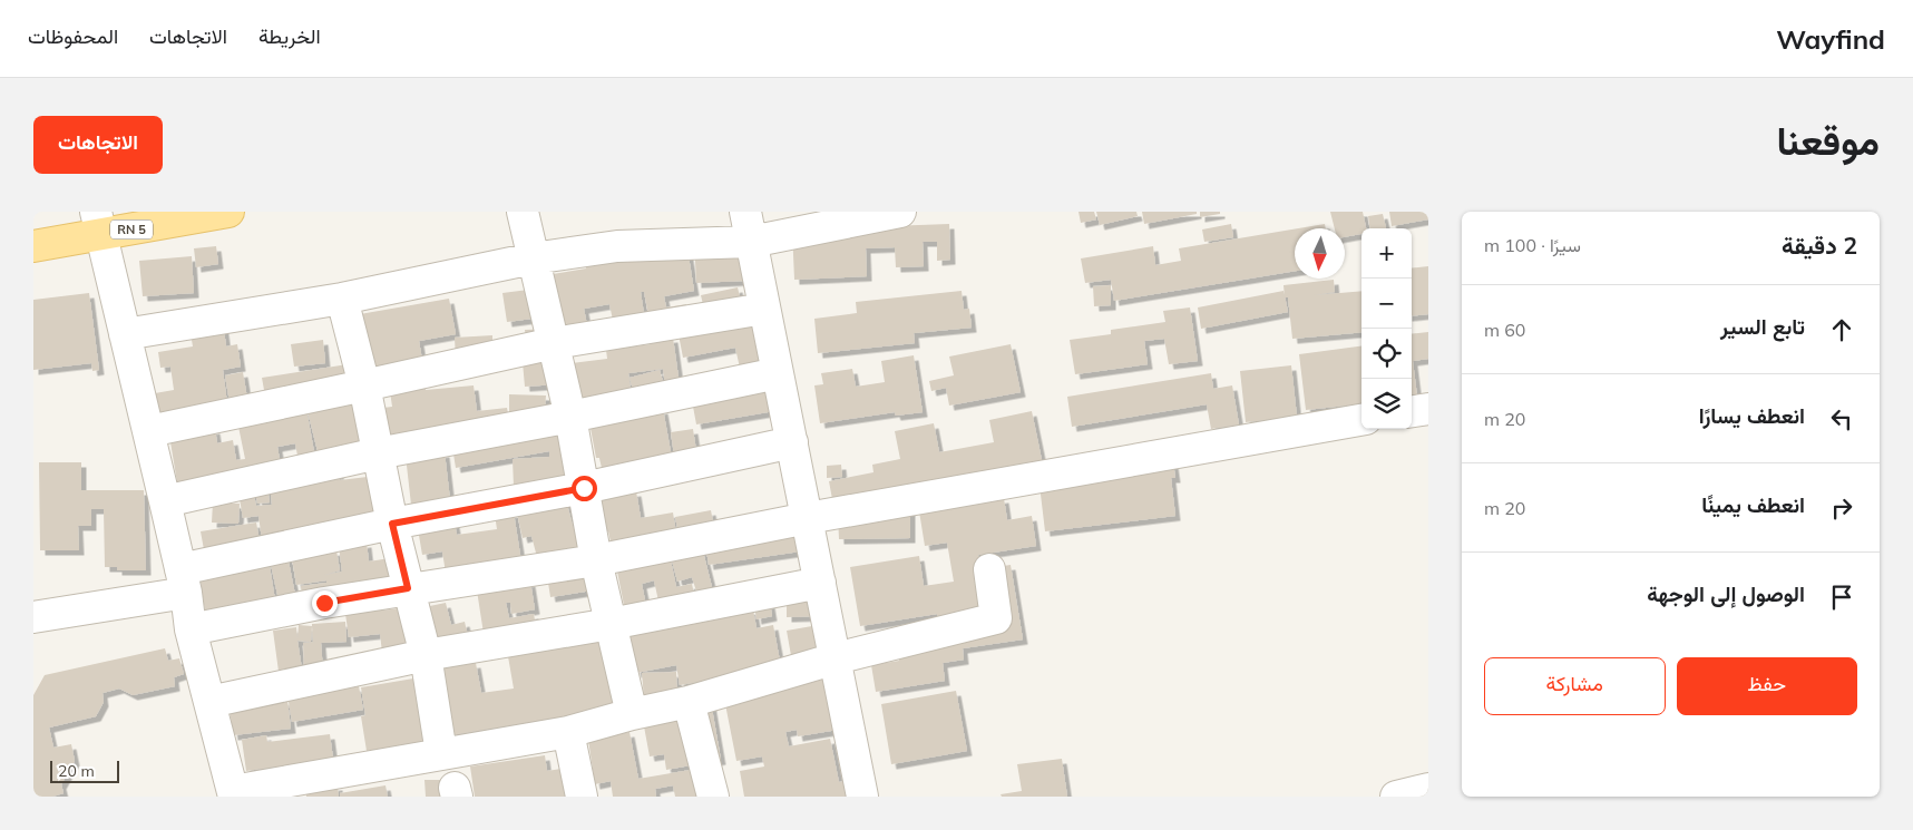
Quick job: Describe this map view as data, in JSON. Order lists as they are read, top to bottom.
{
  "streets": {
    "main road": ["RN 5"]
  },
  "scale_bar": "20 m",
  "north": "bottom",
  "page": {
    "header": "Wayfind",
    "nav": ["الخريطة", "الاتجاهات", "المحفوظات"],
    "title": "موقعنا",
    "buttons": [
      "الاتجاهات",
      ["حفظ", "مشاركة"]
    ],
    "heading": ["2 دقيقة", "سيرًا · 100 m"],
    "map_buttons": ["+", "−"],
    "list": [
      ["تابع السير", "60 m"],
      ["انعطف يسارًا", "20 m"],
      ["انعطف يمينًا", "20 m"],
      "الوصول إلى الوجهة"
    ],
    "scale": "20 m"
  }
}
